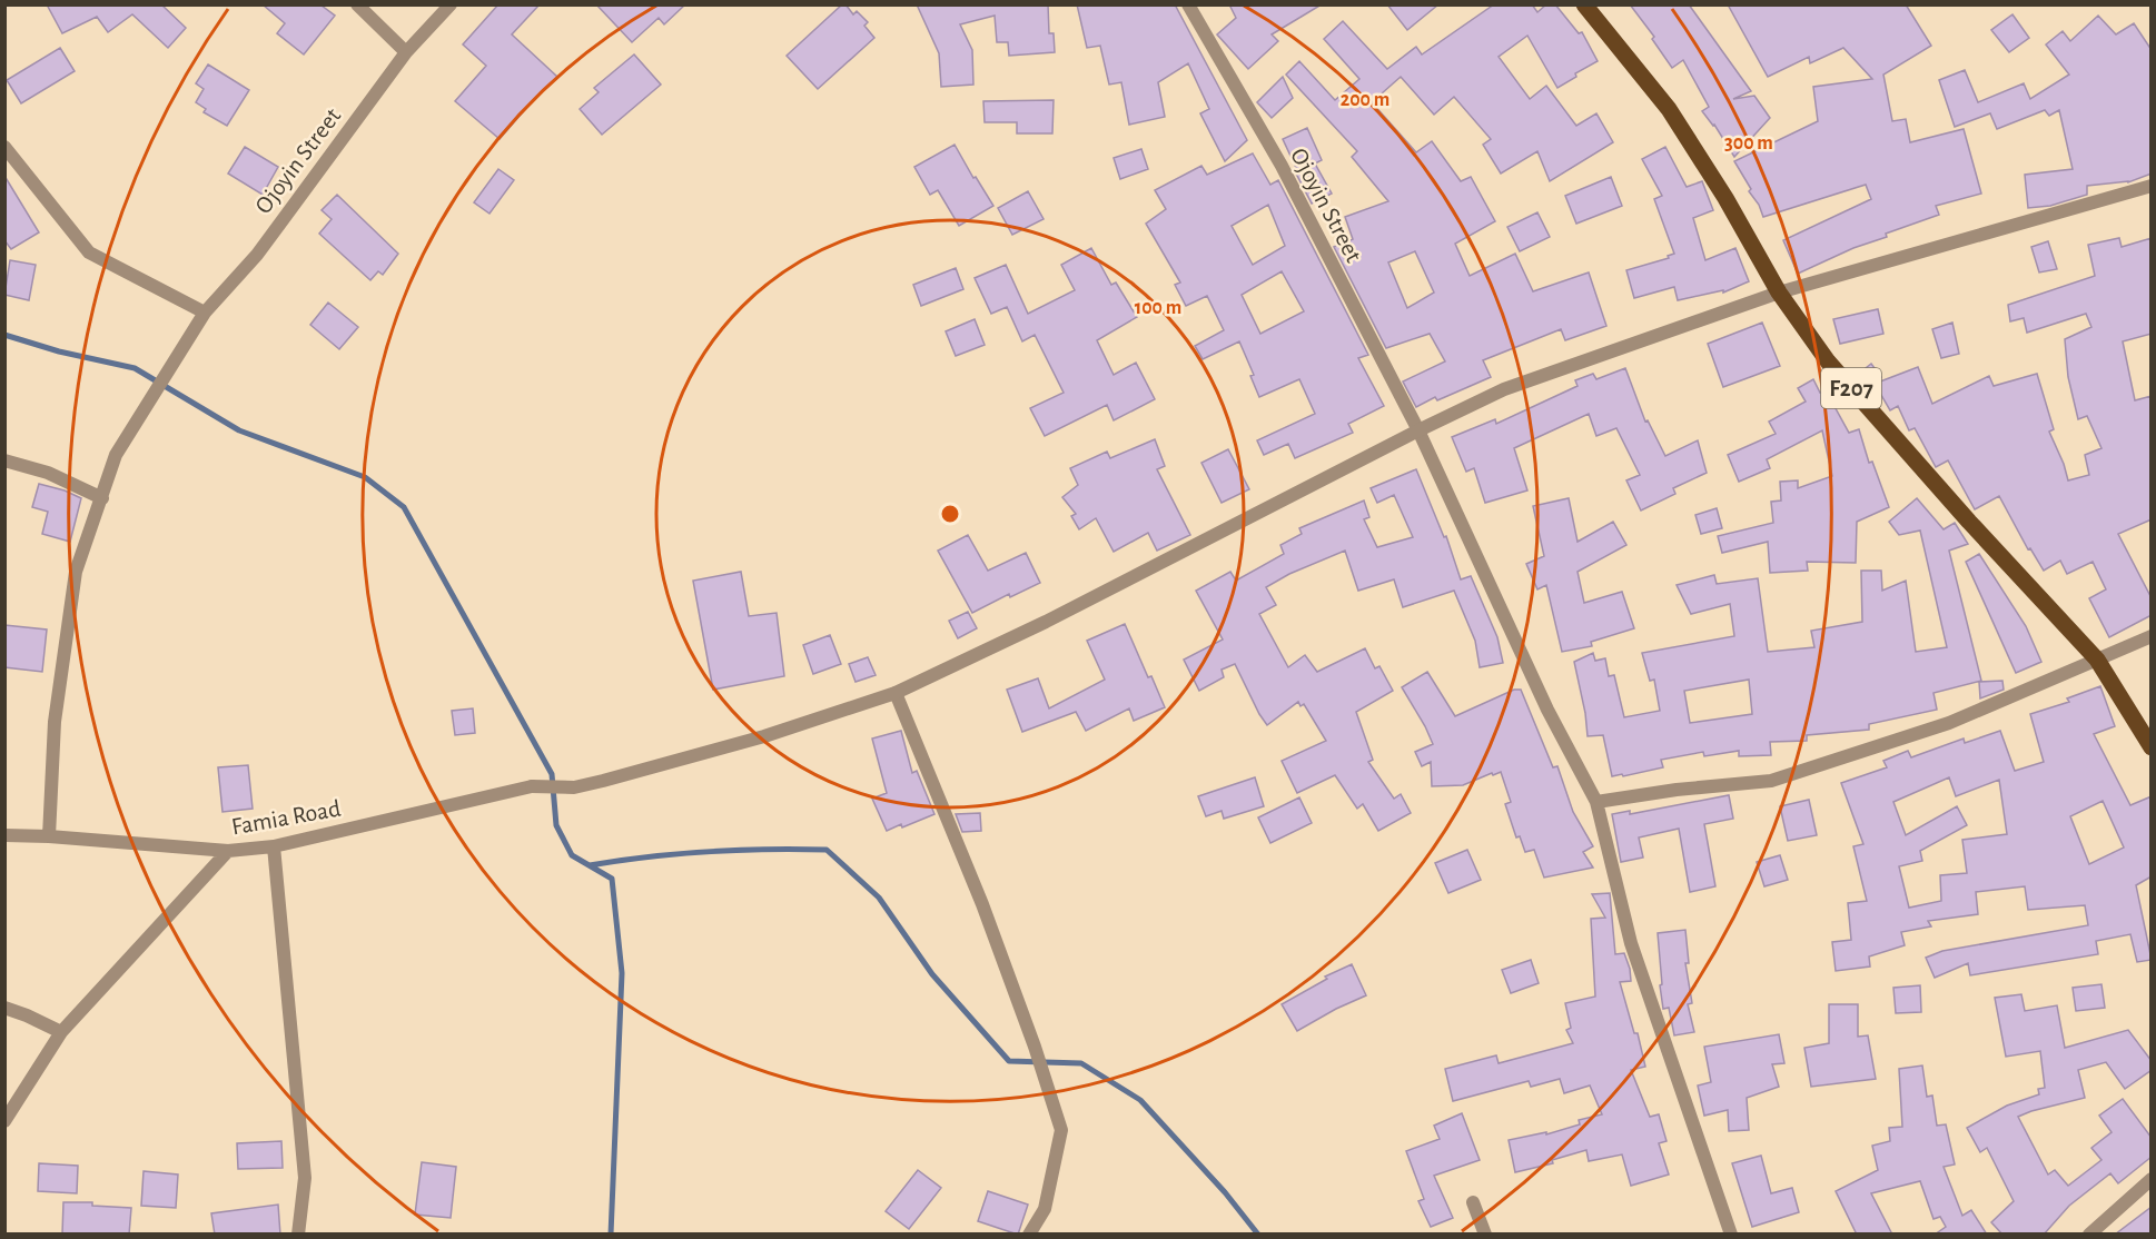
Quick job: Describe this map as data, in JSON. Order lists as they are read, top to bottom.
{
  "streets": {
    "main road": ["F207"],
    "street": ["Ojoyin Street", "Famia Road"]
  },
  "crossings": [
    ["Ojoyin Street", "Famia Road"],
    ["F207", "Famia Road"]
  ],
  "rings": ["200 m", "300 m", "100 m"]
}
